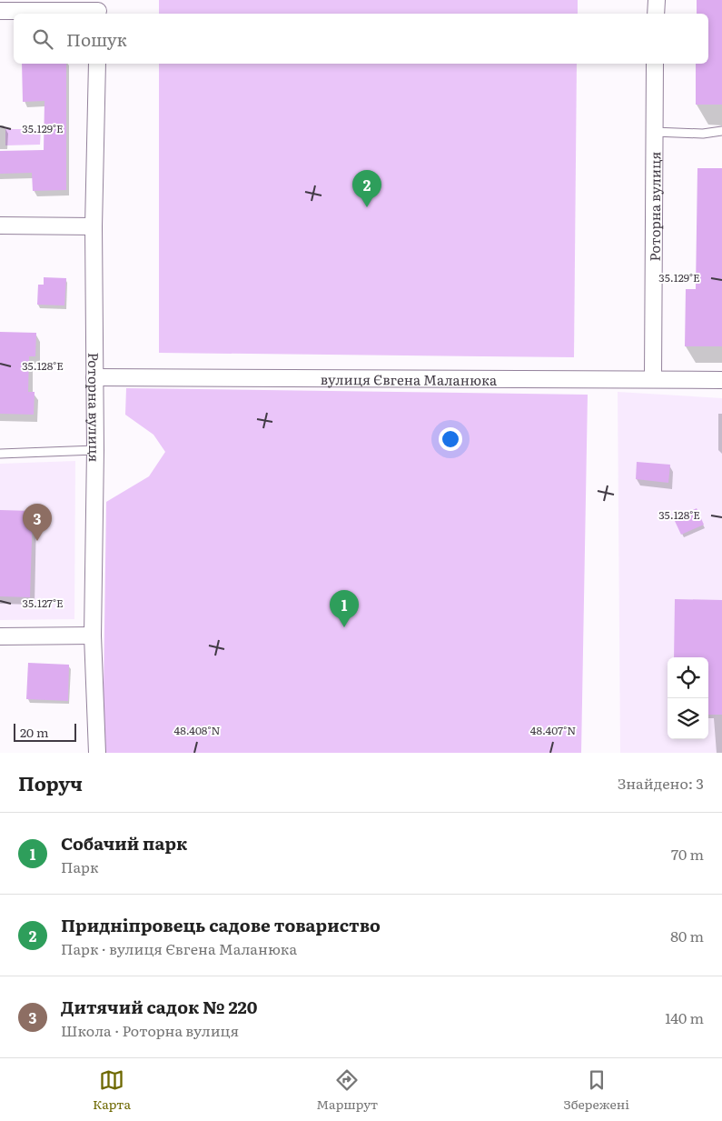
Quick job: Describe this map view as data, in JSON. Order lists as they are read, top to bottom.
{
  "streets": {
    "street": ["Роторна вулиця", "вулиця Євгена Маланюка"]
  },
  "crossings": [
    ["Роторна вулиця", "вулиця Євгена Маланюка"]
  ],
  "scale_bar": "20 m",
  "page": {
    "search": "Пошук",
    "pins": ["2", "3", "1"],
    "scale": "20 m",
    "heading": ["Поруч", "Знайдено: 3"],
    "list": [
      {
        "mark": "1",
        "name": "Собачий парк",
        "note": "Парк",
        "value": "70 m"
      },
      {
        "mark": "2",
        "name": "Придніпровець садове товариство",
        "note": "Парк · вулиця Євгена Маланюка",
        "value": "80 m"
      },
      {
        "mark": "3",
        "name": "Дитячий садок № 220",
        "note": "Школа · Роторна вулиця",
        "value": "140 m"
      }
    ],
    "nav": ["Карта", "Маршрут", "Збережені"]
  },
  "coordinates": [
    "35.129°E",
    "35.128°E",
    "35.127°E",
    "48.408°N",
    "48.407°N"
  ]
}
